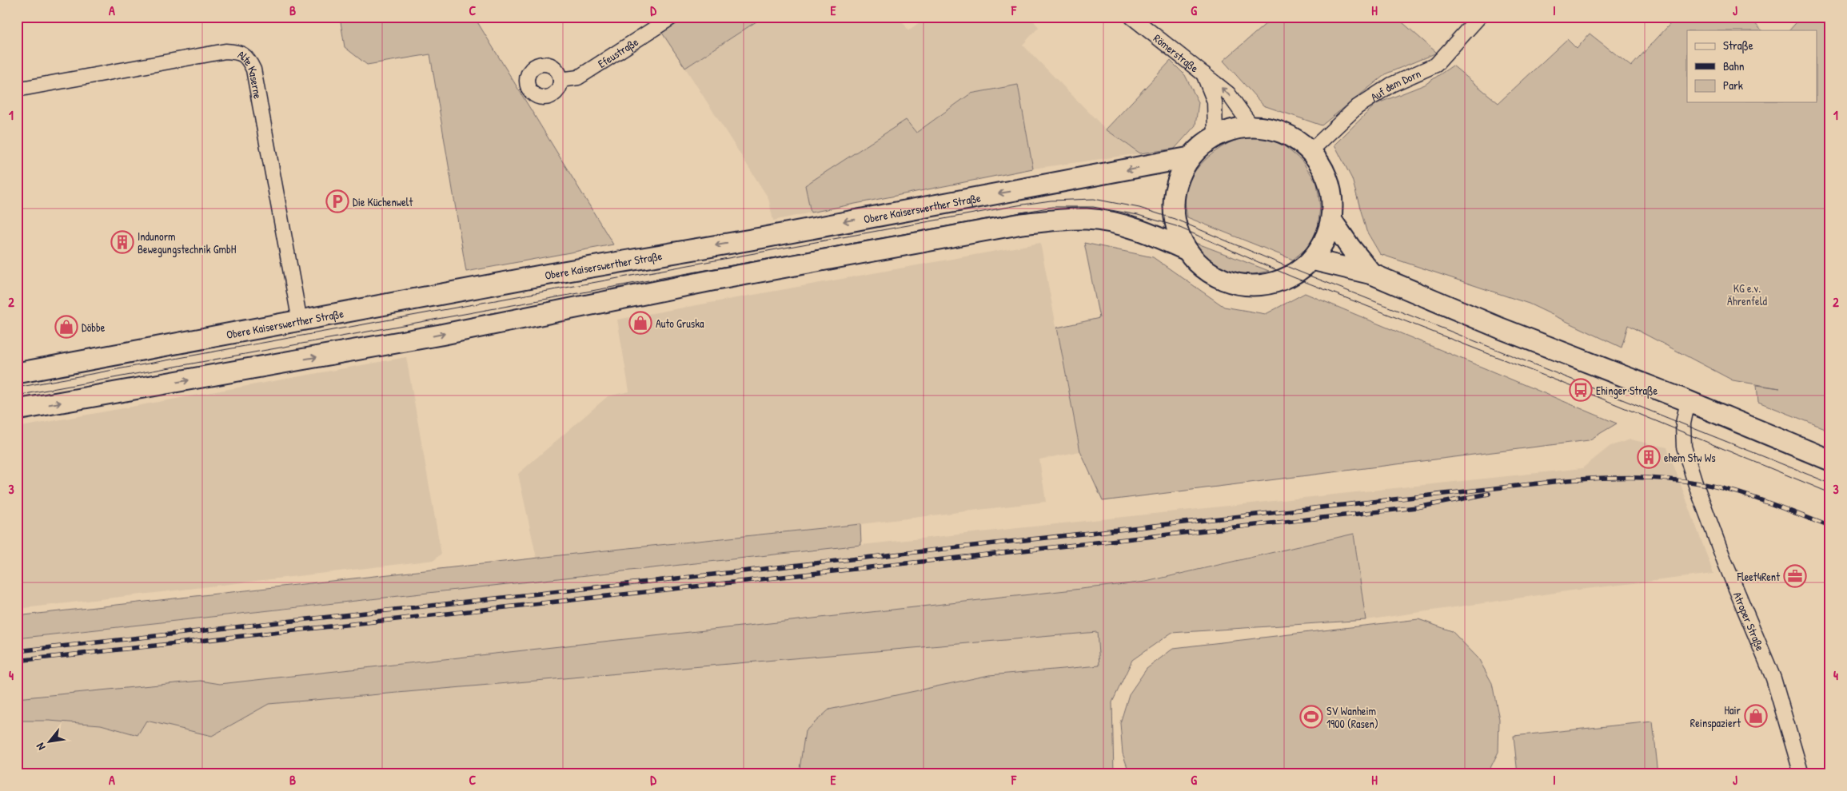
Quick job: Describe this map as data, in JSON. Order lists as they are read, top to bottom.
{
  "streets": {
    "street": [
      "Efeustraße",
      "Römerstraße",
      "Alte Kaserne",
      "Auf dem Dorn",
      "Obere Kaiserswerther Straße",
      "Atroper Straße"
    ]
  },
  "crossings": [
    ["Alte Kaserne", "Obere Kaiserswerther Straße"]
  ],
  "parks": ["KG e.v. Ährenfeld"],
  "places": {
    "parking": ["Die Küchenwelt"],
    "building": ["Indunorm Bewegungstechnik GmbH", "ehem Stw Ws"],
    "shop": ["Auto Gruska", "Döbbe", "Hair Reinspaziert"],
    "bus stop": ["Ehinger Straße"],
    "office": ["Fleet4Rent"],
    "sports": ["SV Wanheim 1900 (Rasen)"]
  },
  "legend": ["Straße", "Bahn", "Park"],
  "north": "bottom left",
  "grid": {
    "columns": [
      "A",
      "B",
      "C",
      "D",
      "E",
      "F",
      "G",
      "H",
      "I",
      "J"
    ],
    "rows": [
      "1",
      "2",
      "3",
      "4"
    ]
  }
}
